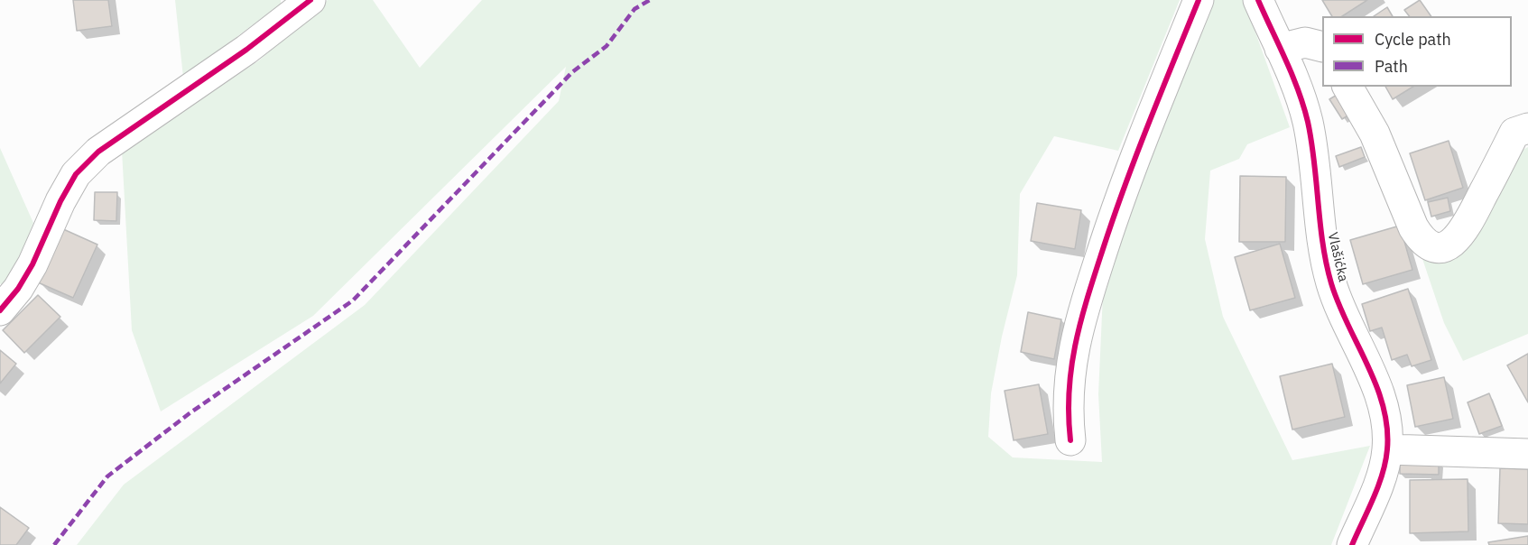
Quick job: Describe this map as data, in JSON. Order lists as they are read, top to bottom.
{
  "streets": {
    "street": ["Vlašićka"]
  },
  "legend": ["Cycle path", "Path"]
}
